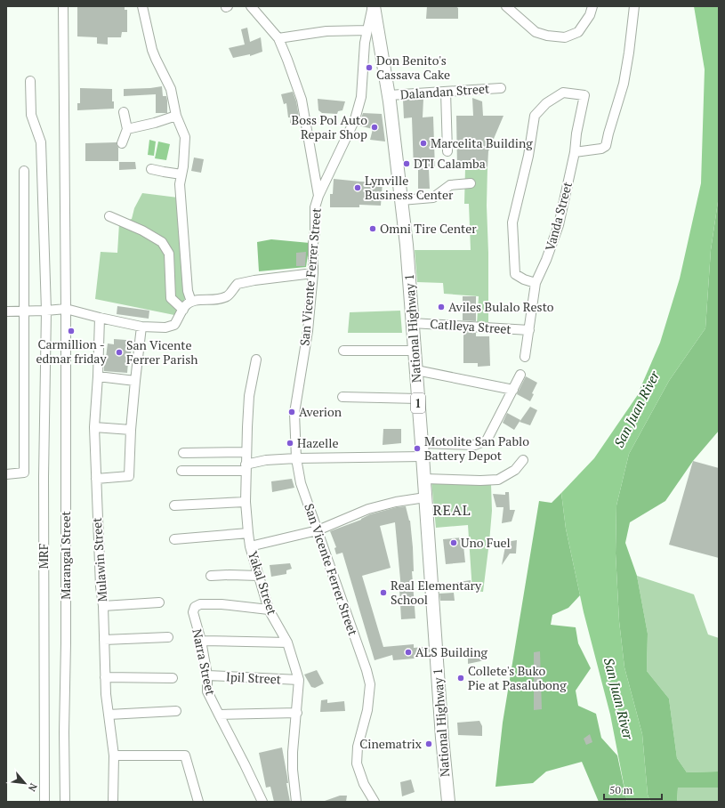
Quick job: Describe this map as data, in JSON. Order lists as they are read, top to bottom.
{
  "streets": {
    "highway": ["National Highway 1", "1"],
    "street": [
      "Dalandan Street",
      "Vanda Street",
      "San Vicente Ferrer Street",
      "Catlleya Street",
      "Marangal Street",
      "MRF",
      "Mulawin Street",
      "Yakal Street",
      "Narra Street",
      "Ipil Street"
    ]
  },
  "crossings": [
    ["Dalandan Street", "National Highway 1"],
    ["Vanda Street", "Catlleya Street"],
    ["Catlleya Street", "National Highway 1"],
    ["Yakal Street", "Narra Street"],
    ["Yakal Street", "Ipil Street"],
    ["Narra Street", "Ipil Street"]
  ],
  "districts": ["REAL"],
  "water": ["San Juan River"],
  "places": [
    "Don Benito's Cassava Cake",
    "Boss Pol Auto Repair Shop",
    "Marcelita Building",
    "DTI Calamba",
    "Lynville Business Center",
    "Omni Tire Center",
    "Aviles Bulalo Resto",
    "Carmillion - edmar friday",
    "San Vicente Ferrer Parish",
    "Averion",
    "Hazelle",
    "Motolite San Pablo Battery Depot",
    "Uno Fuel",
    "Real Elementary School",
    "ALS Building",
    "Collete's Buko Pie at Pasalubong",
    "Cinematrix"
  ],
  "scale_bar": "50 m",
  "north": "bottom right"
}
